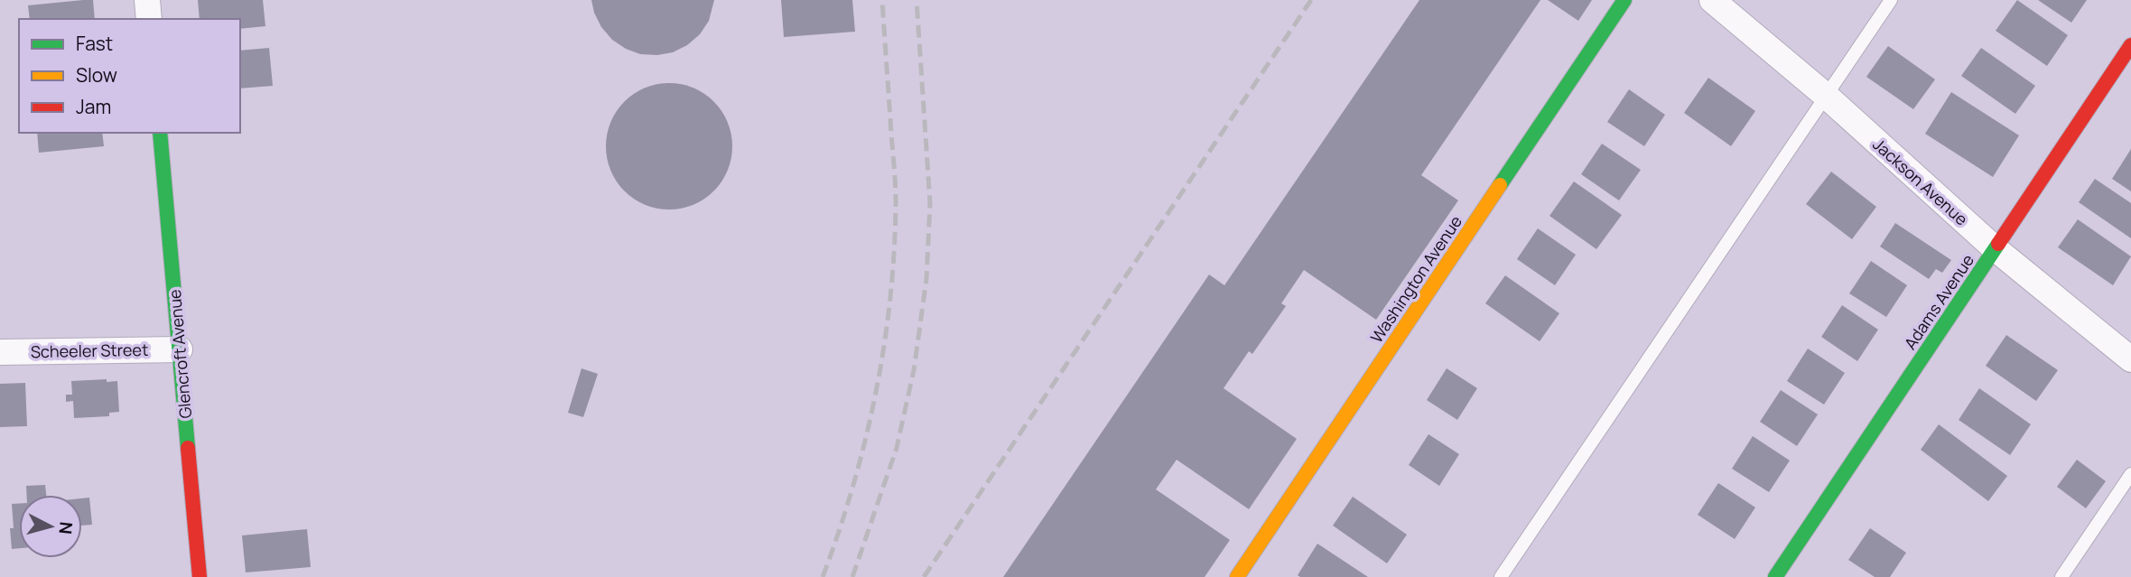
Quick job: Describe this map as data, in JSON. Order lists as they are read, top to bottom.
{
  "streets": {
    "street": [
      "Jackson Avenue",
      "Washington Avenue",
      "Adams Avenue",
      "Scheeler Street",
      "Glencroft Avenue"
    ]
  },
  "crossings": [
    ["Jackson Avenue", "Adams Avenue"],
    ["Scheeler Street", "Glencroft Avenue"]
  ],
  "legend": ["Fast", "Slow", "Jam"],
  "north": "right"
}
